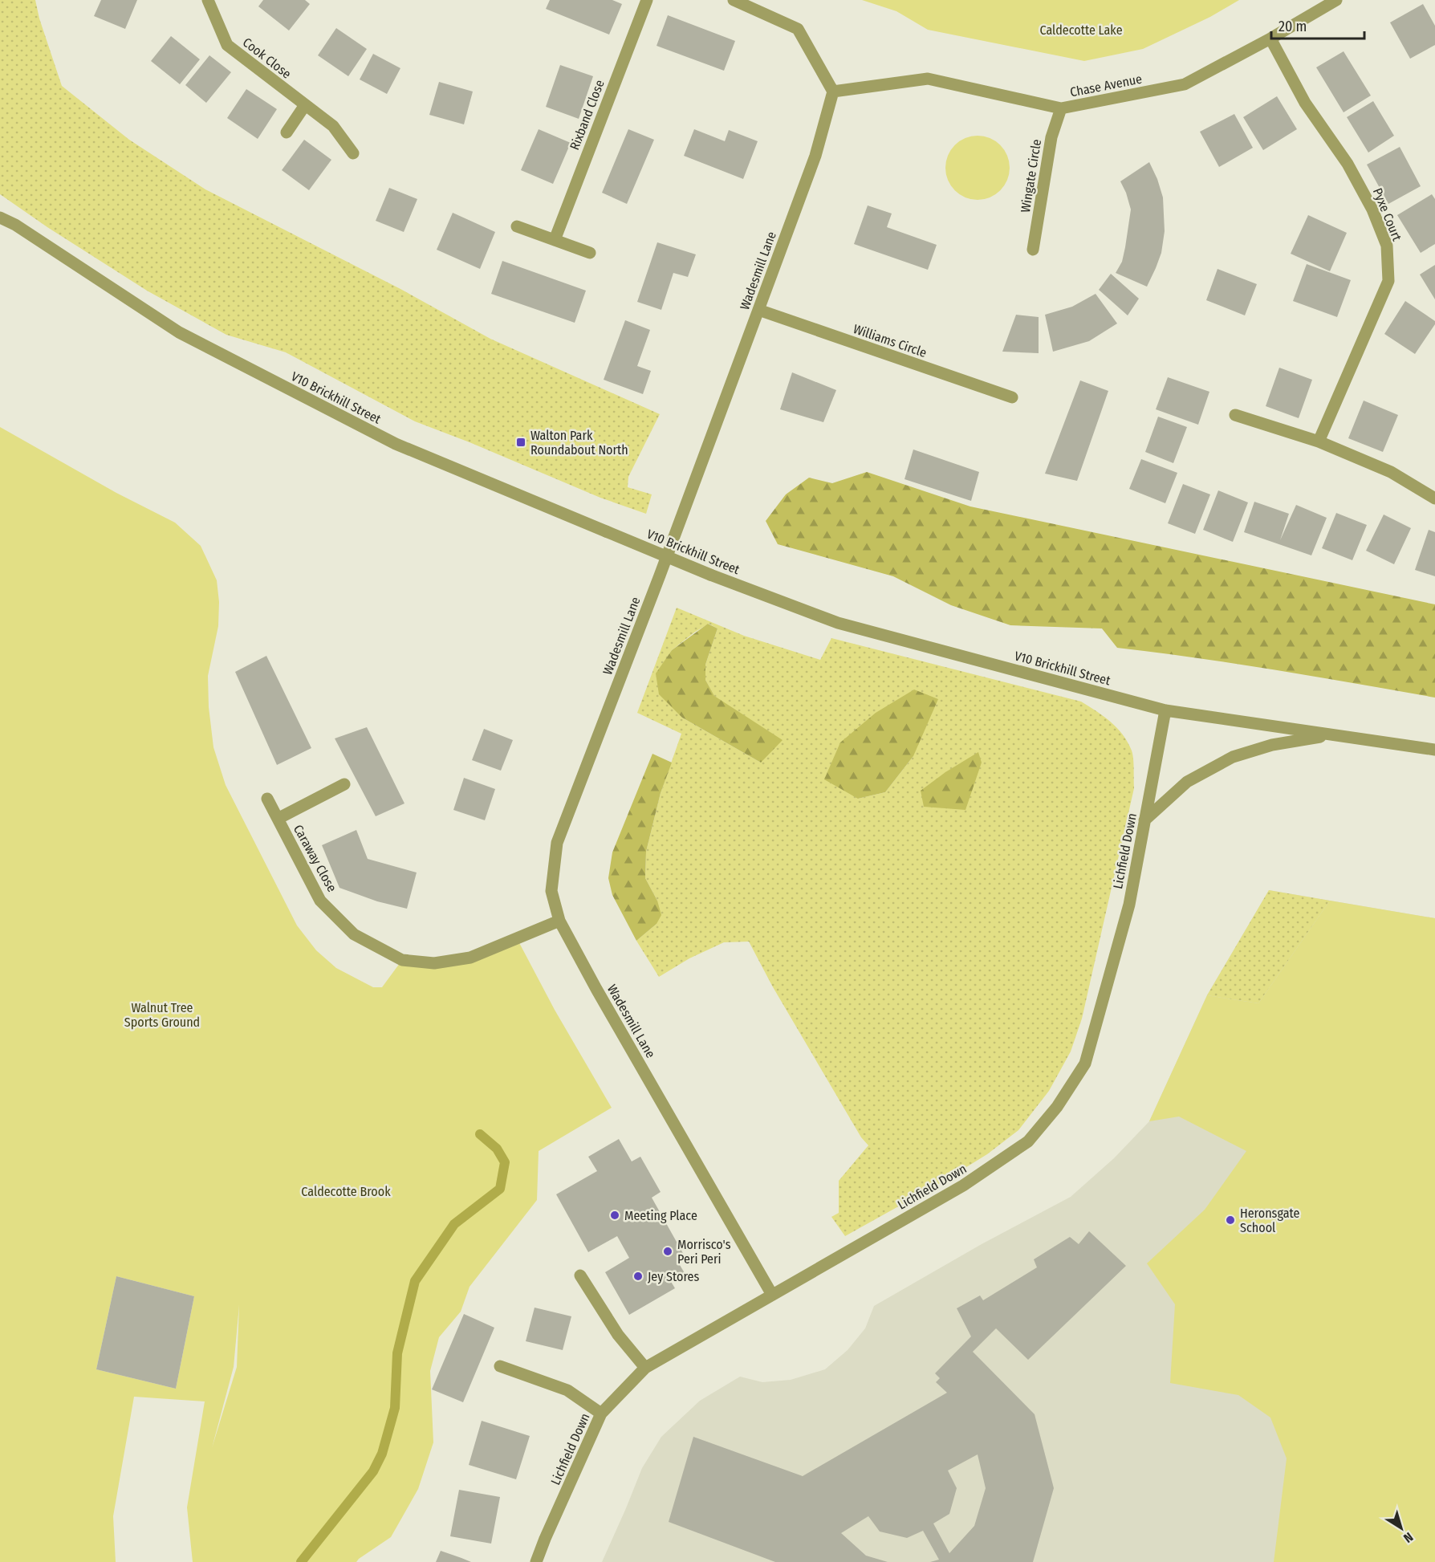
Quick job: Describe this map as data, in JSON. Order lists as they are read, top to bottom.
{
  "streets": {
    "street": [
      "Cook Close",
      "Chase Avenue",
      "Rixband Close",
      "Wingate Circle",
      "Pyxe Court",
      "Wadesmill Lane",
      "Williams Circle",
      "V10 Brickhill Street",
      "Lichfield Down",
      "Caraway Close"
    ]
  },
  "crossings": [
    ["Chase Avenue", "Wingate Circle"],
    ["Chase Avenue", "Pyxe Court"],
    ["Chase Avenue", "Wadesmill Lane"],
    ["Wadesmill Lane", "Williams Circle"],
    ["Wadesmill Lane", "Lichfield Down"],
    ["Wadesmill Lane", "Caraway Close"],
    ["V10 Brickhill Street", "Lichfield Down"]
  ],
  "parks": ["Caldecotte Lake", "Walnut Tree Sports Ground", "Caldecotte Brook"],
  "places": {
    "transit": ["Walton Park Roundabout North"],
    "other": [
      "Meeting Place",
      "Heronsgate School",
      "Morrisco's Peri Peri",
      "Jey Stores"
    ]
  },
  "scale_bar": "20 m",
  "north": "bottom right"
}
